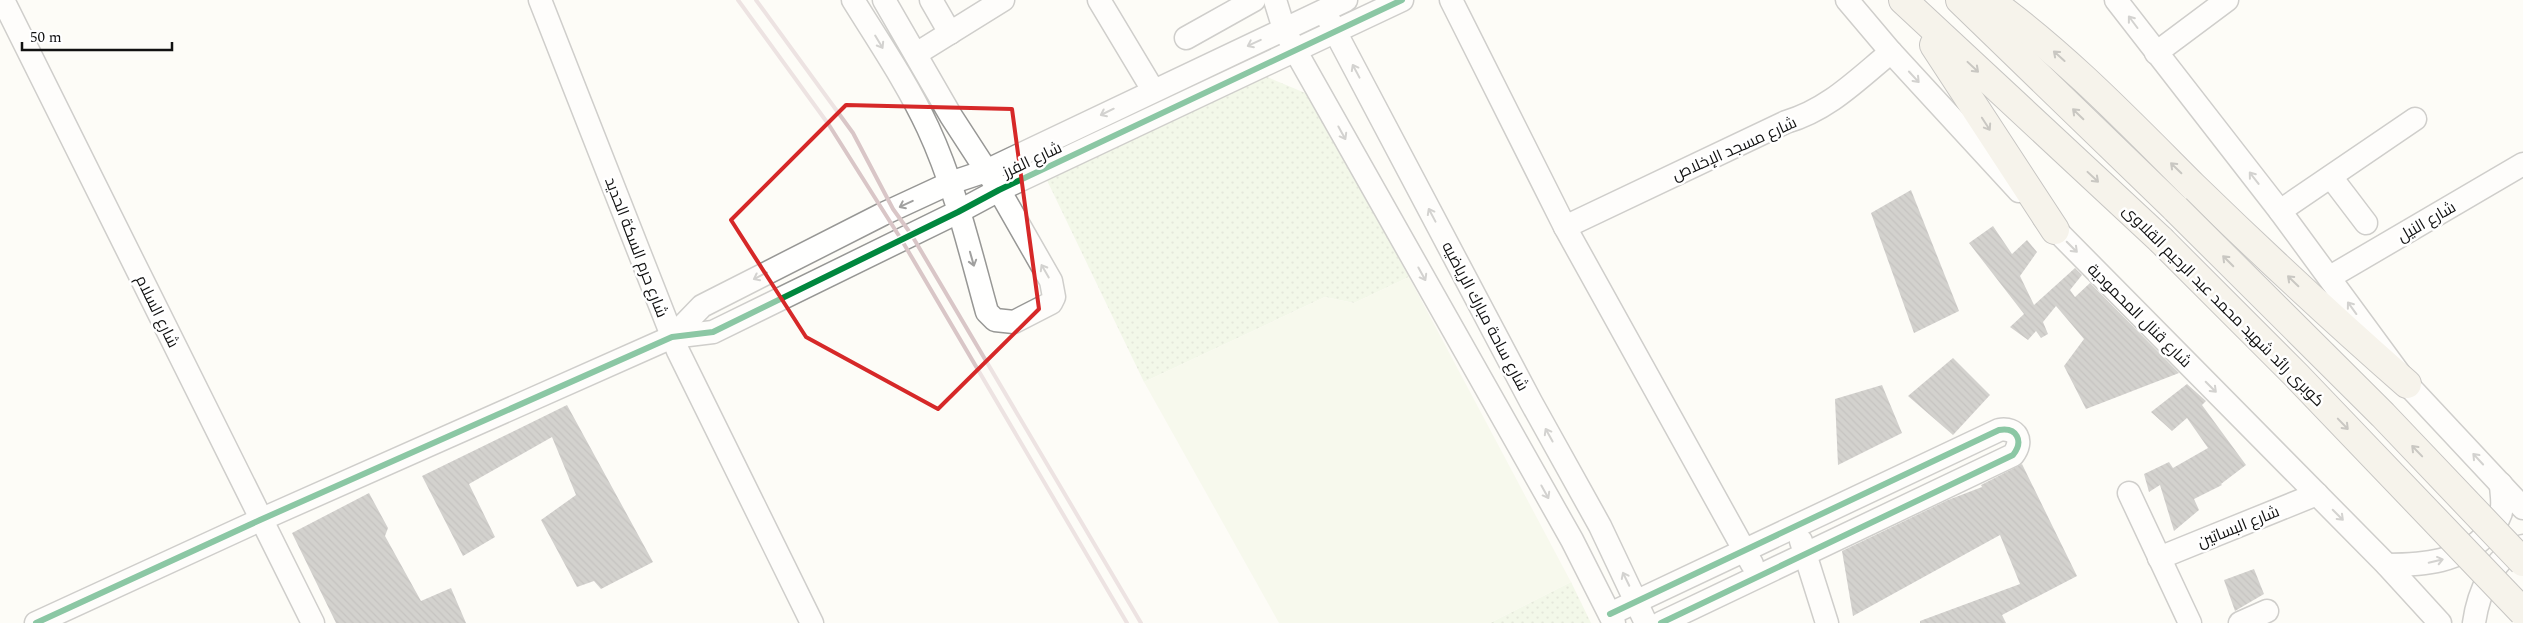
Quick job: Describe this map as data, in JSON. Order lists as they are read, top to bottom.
{
  "streets": {
    "main road": ["كوبرى رائد شهيد محمد عبد الرحيم القلاوى"],
    "street": [
      "شارع مسجد الإخلاص",
      "شارع الفرز",
      "شارع النيل",
      "شارع حرم السكة الحديد",
      "شارع السلام",
      "شارع قنال المحمودية",
      "شارع ساحة مبارك الرياضيه",
      "شارع البساتين"
    ]
  },
  "crossings": [
    ["شارع مسجد الإخلاص", "شارع قنال المحمودية"],
    ["شارع الفرز", "شارع حرم السكة الحديد"],
    ["شارع الفرز", "شارع ساحة مبارك الرياضيه"],
    ["شارع قنال المحمودية", "شارع البساتين"]
  ],
  "scale_bar": "50 m"
}
